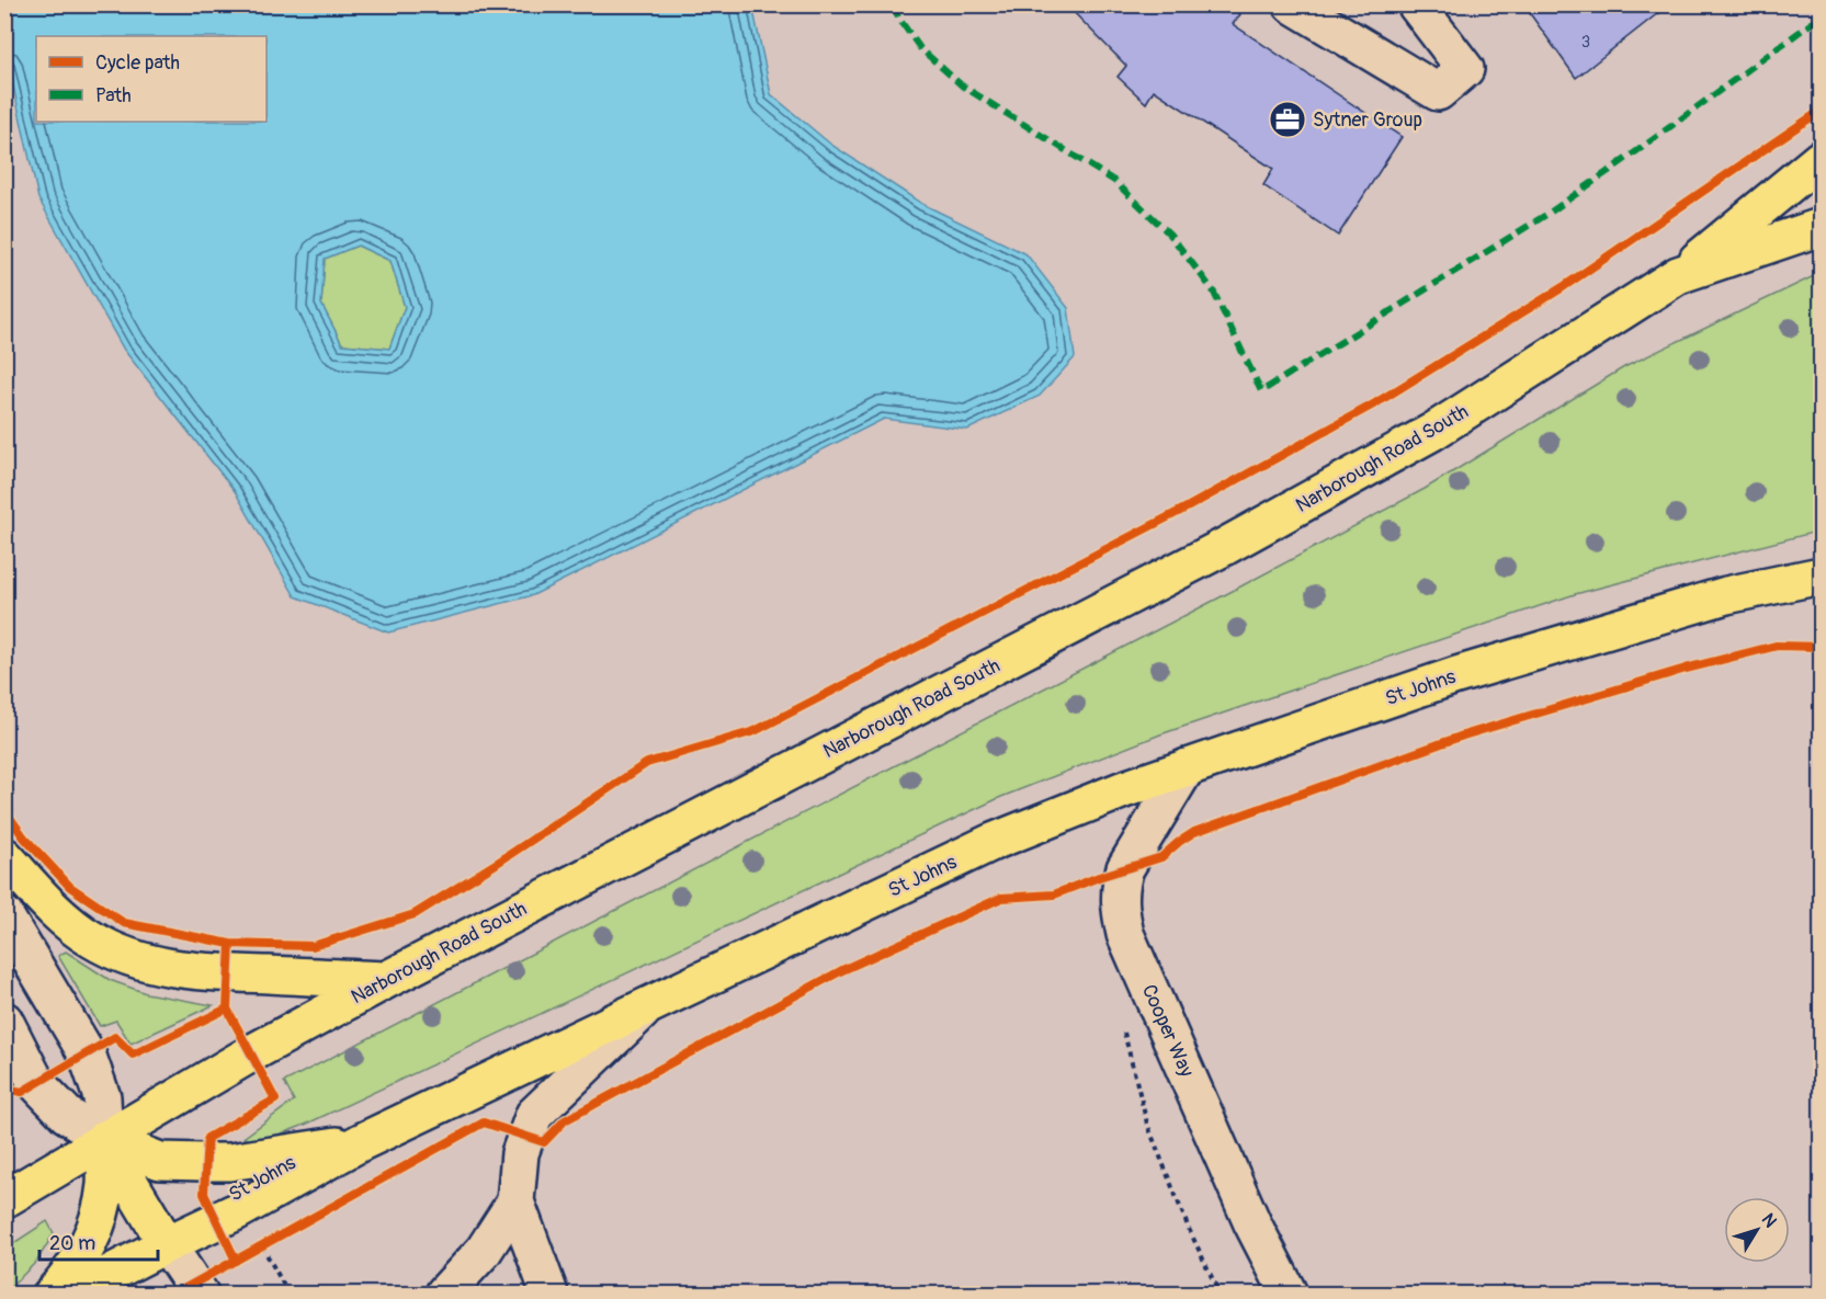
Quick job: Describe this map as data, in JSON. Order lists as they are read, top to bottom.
{
  "streets": {
    "main road": ["Narborough Road South", "St Johns"],
    "street": ["Cooper Way"]
  },
  "crossings": [
    ["St Johns", "Cooper Way"]
  ],
  "places": {
    "office": ["Sytner Group"]
  },
  "house_numbers": ["3"],
  "legend": ["Cycle path", "Path"],
  "scale_bar": "20 m",
  "north": "top right"
}
